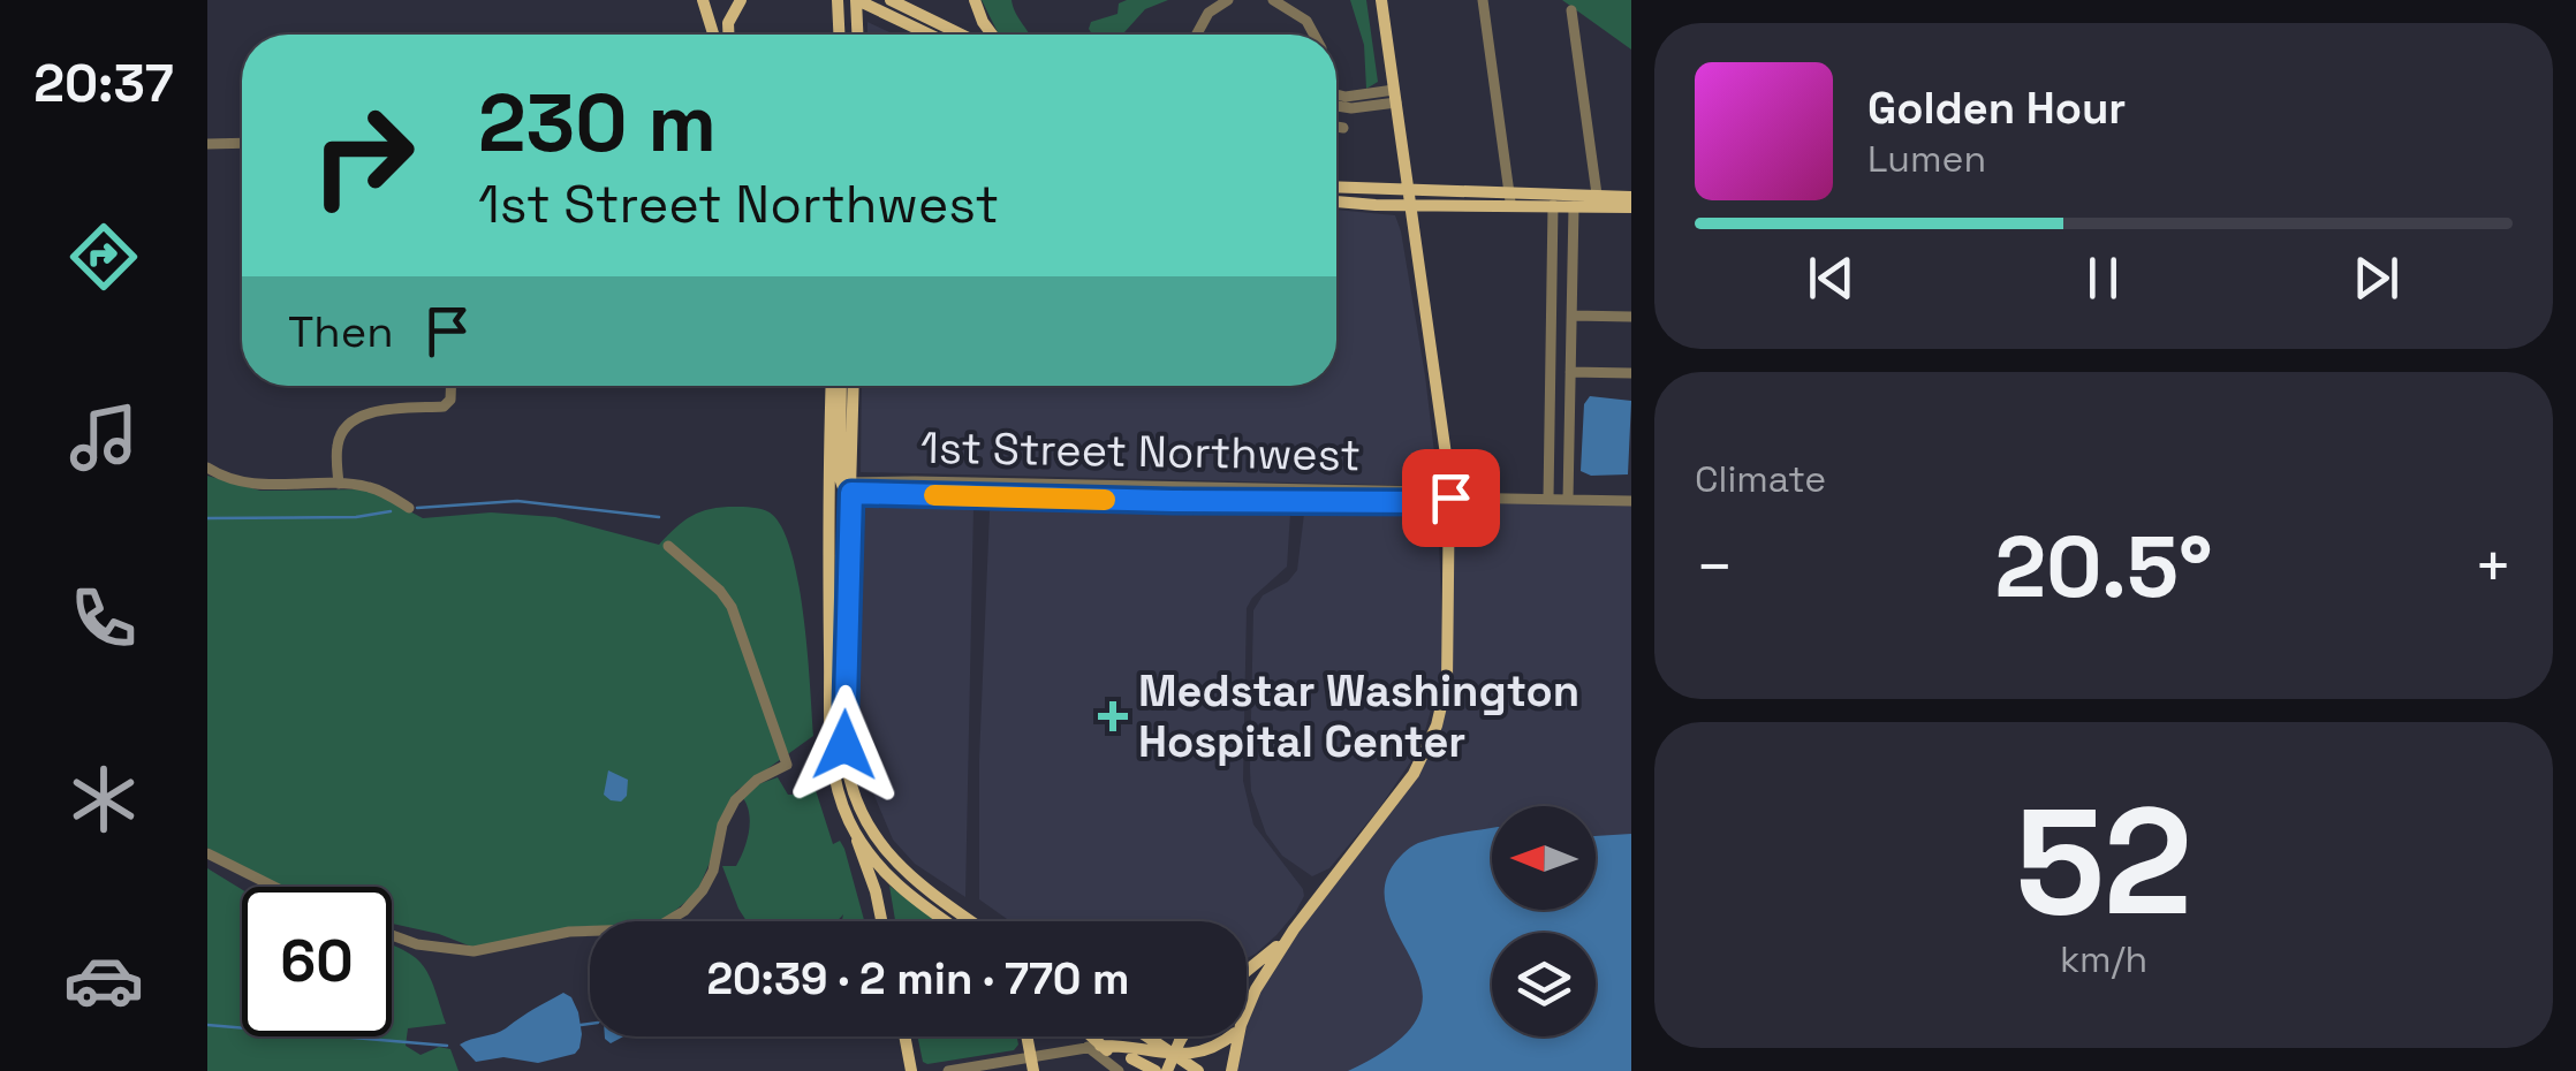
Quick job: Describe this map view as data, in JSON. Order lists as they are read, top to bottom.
{
  "streets": {
    "street": ["1st Street Northwest"]
  },
  "places": {
    "health": ["Medstar Washington Hospital Center"]
  },
  "north": "left",
  "page": {
    "tabs": "20:37",
    "turn": ["230 m", "1st Street Northwest"],
    "song": ["Golden Hour", "Lumen"],
    "then": "Then",
    "tile": [
      "Climate",
      ["52", "km/h"]
    ],
    "heat": ["−", "20.5°", "+"],
    "limit": "60",
    "trip": "20:39 · 2 min · 770 m"
  }
}
